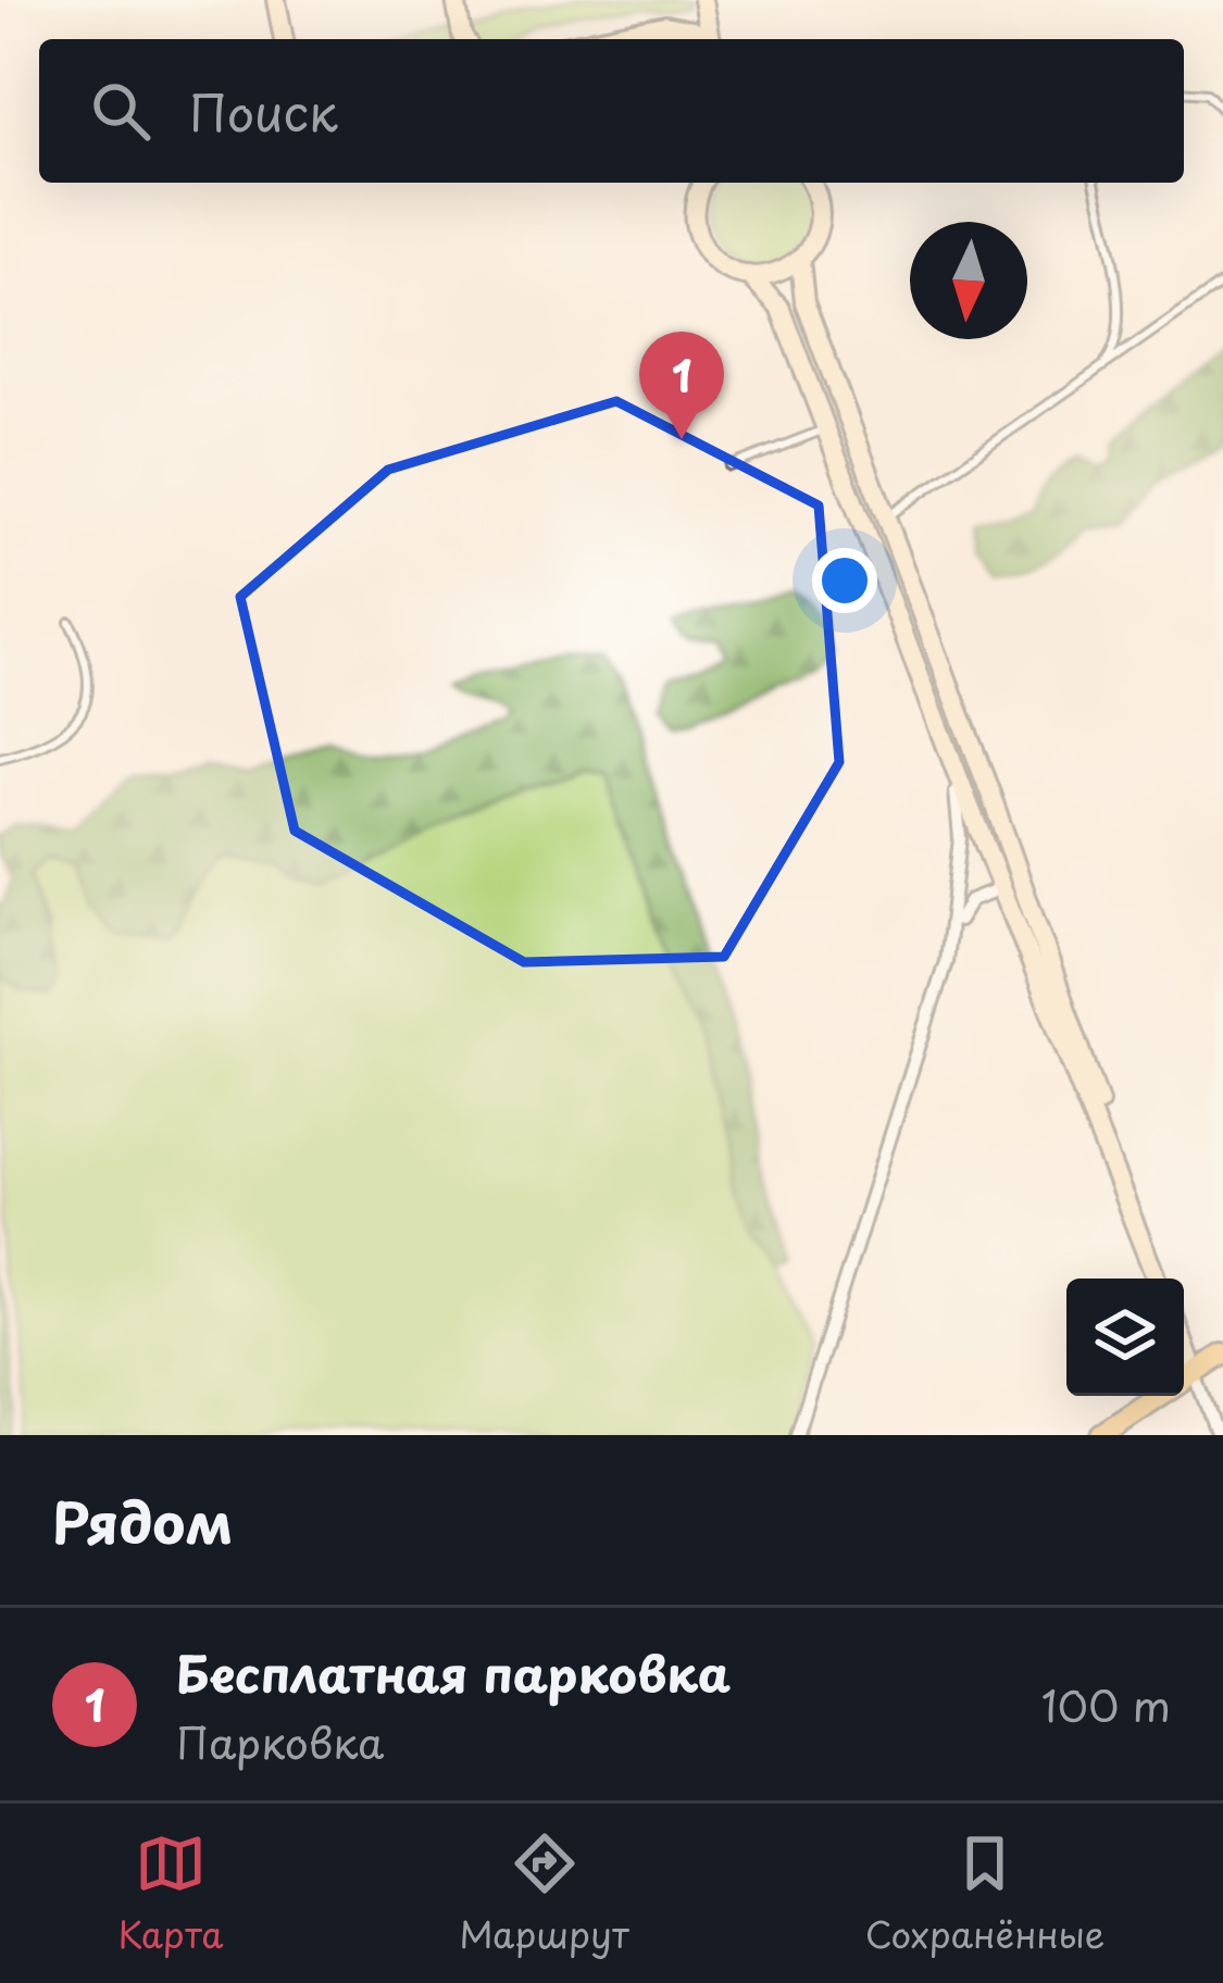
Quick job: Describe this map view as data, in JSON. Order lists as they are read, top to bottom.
{
  "north": "bottom",
  "page": {
    "search": "Поиск",
    "pins": "1",
    "heading": "Рядом",
    "list": [
      {
        "mark": "1",
        "name": "Бесплатная парковка",
        "note": "Парковка",
        "value": "100 m"
      }
    ],
    "nav": ["Карта", "Маршрут", "Сохранённые"]
  }
}
